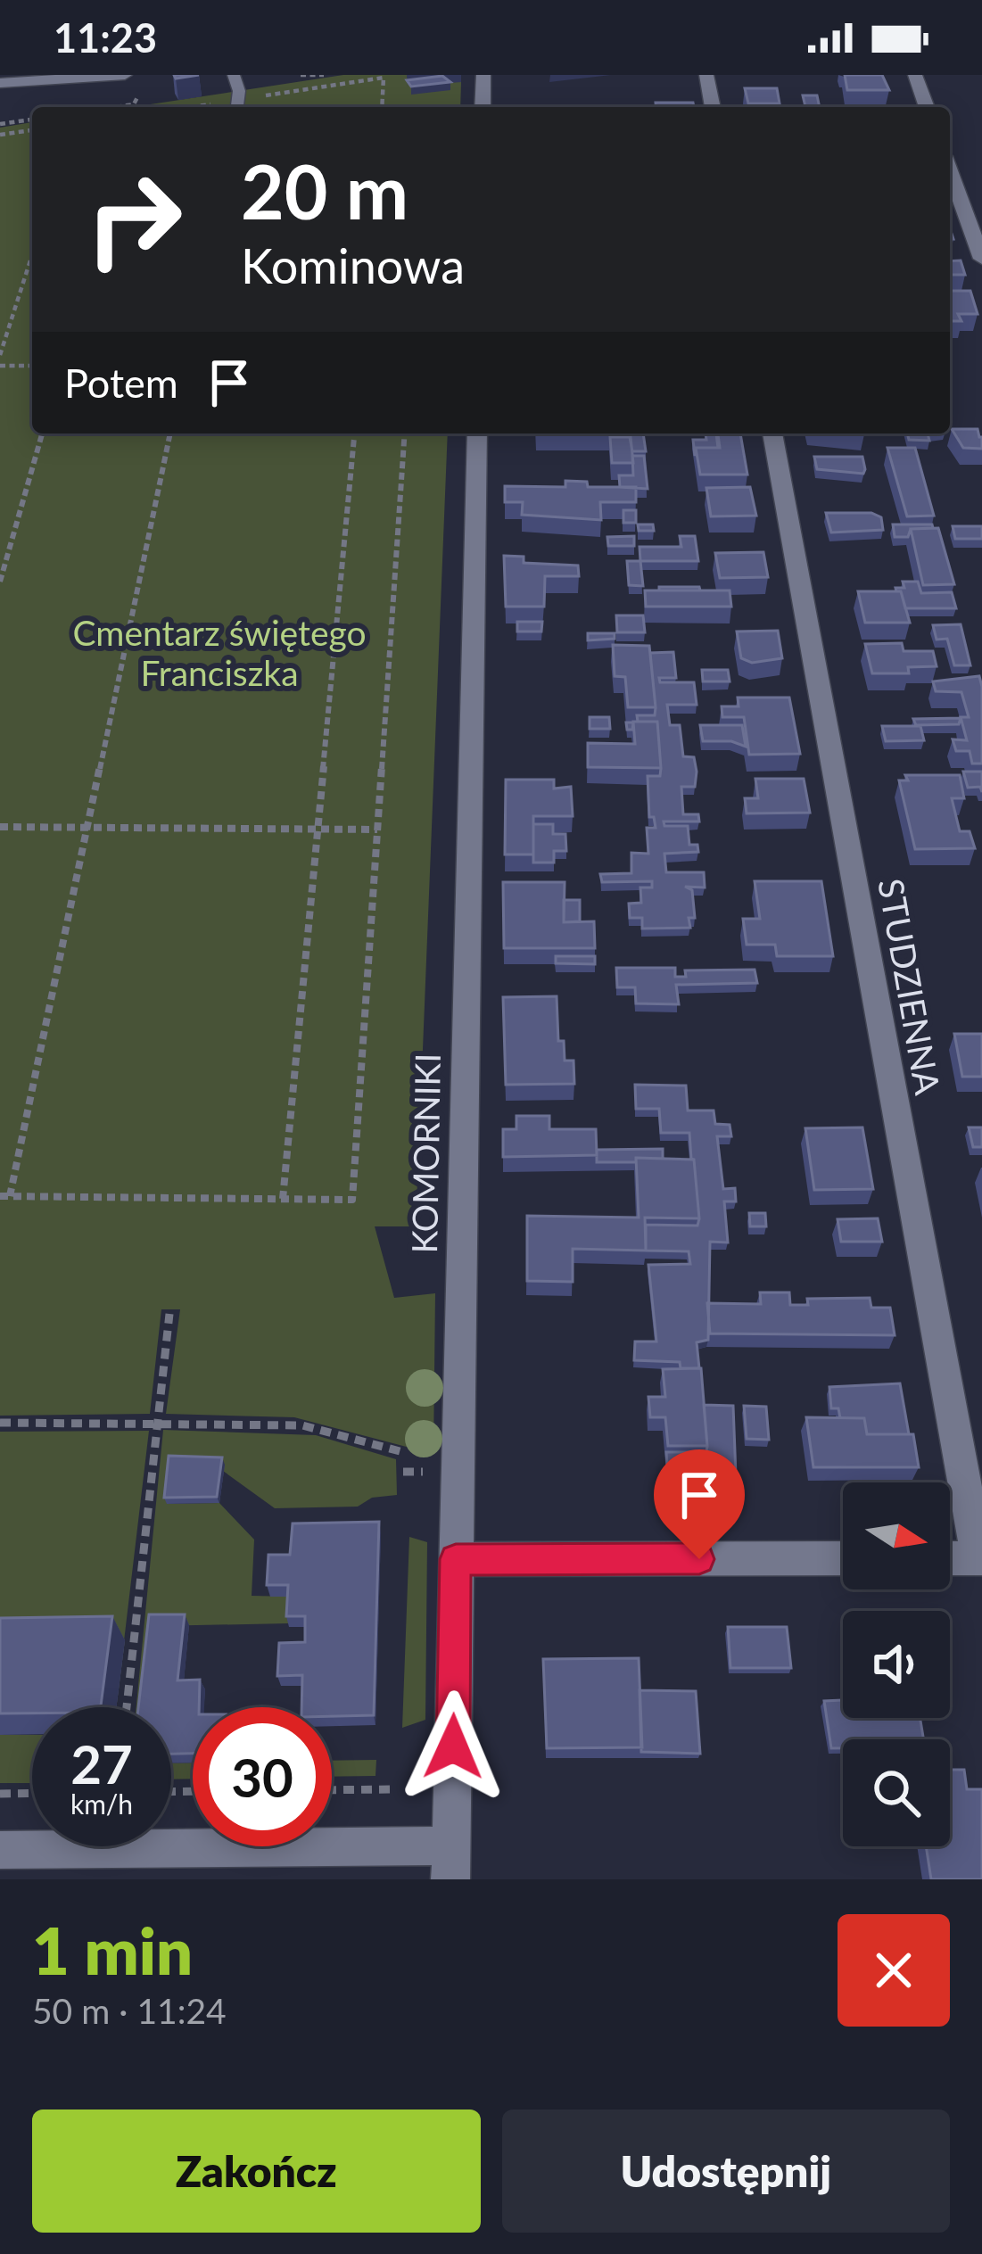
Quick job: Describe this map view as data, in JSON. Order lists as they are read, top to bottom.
{
  "streets": {
    "street": ["STUDZIENNA", "KOMORNIKI"]
  },
  "parks": ["Cmentarz świętego Franciszka"],
  "north": "right",
  "page": {
    "status": "11:23",
    "turn": ["20 m", "Kominowa"],
    "then": "Potem",
    "speed": "27 km/h",
    "limit": "30",
    "heading": ["1 min", "50 m · 11:24"],
    "buttons": ["Zakończ", "Udostępnij"]
  }
}
